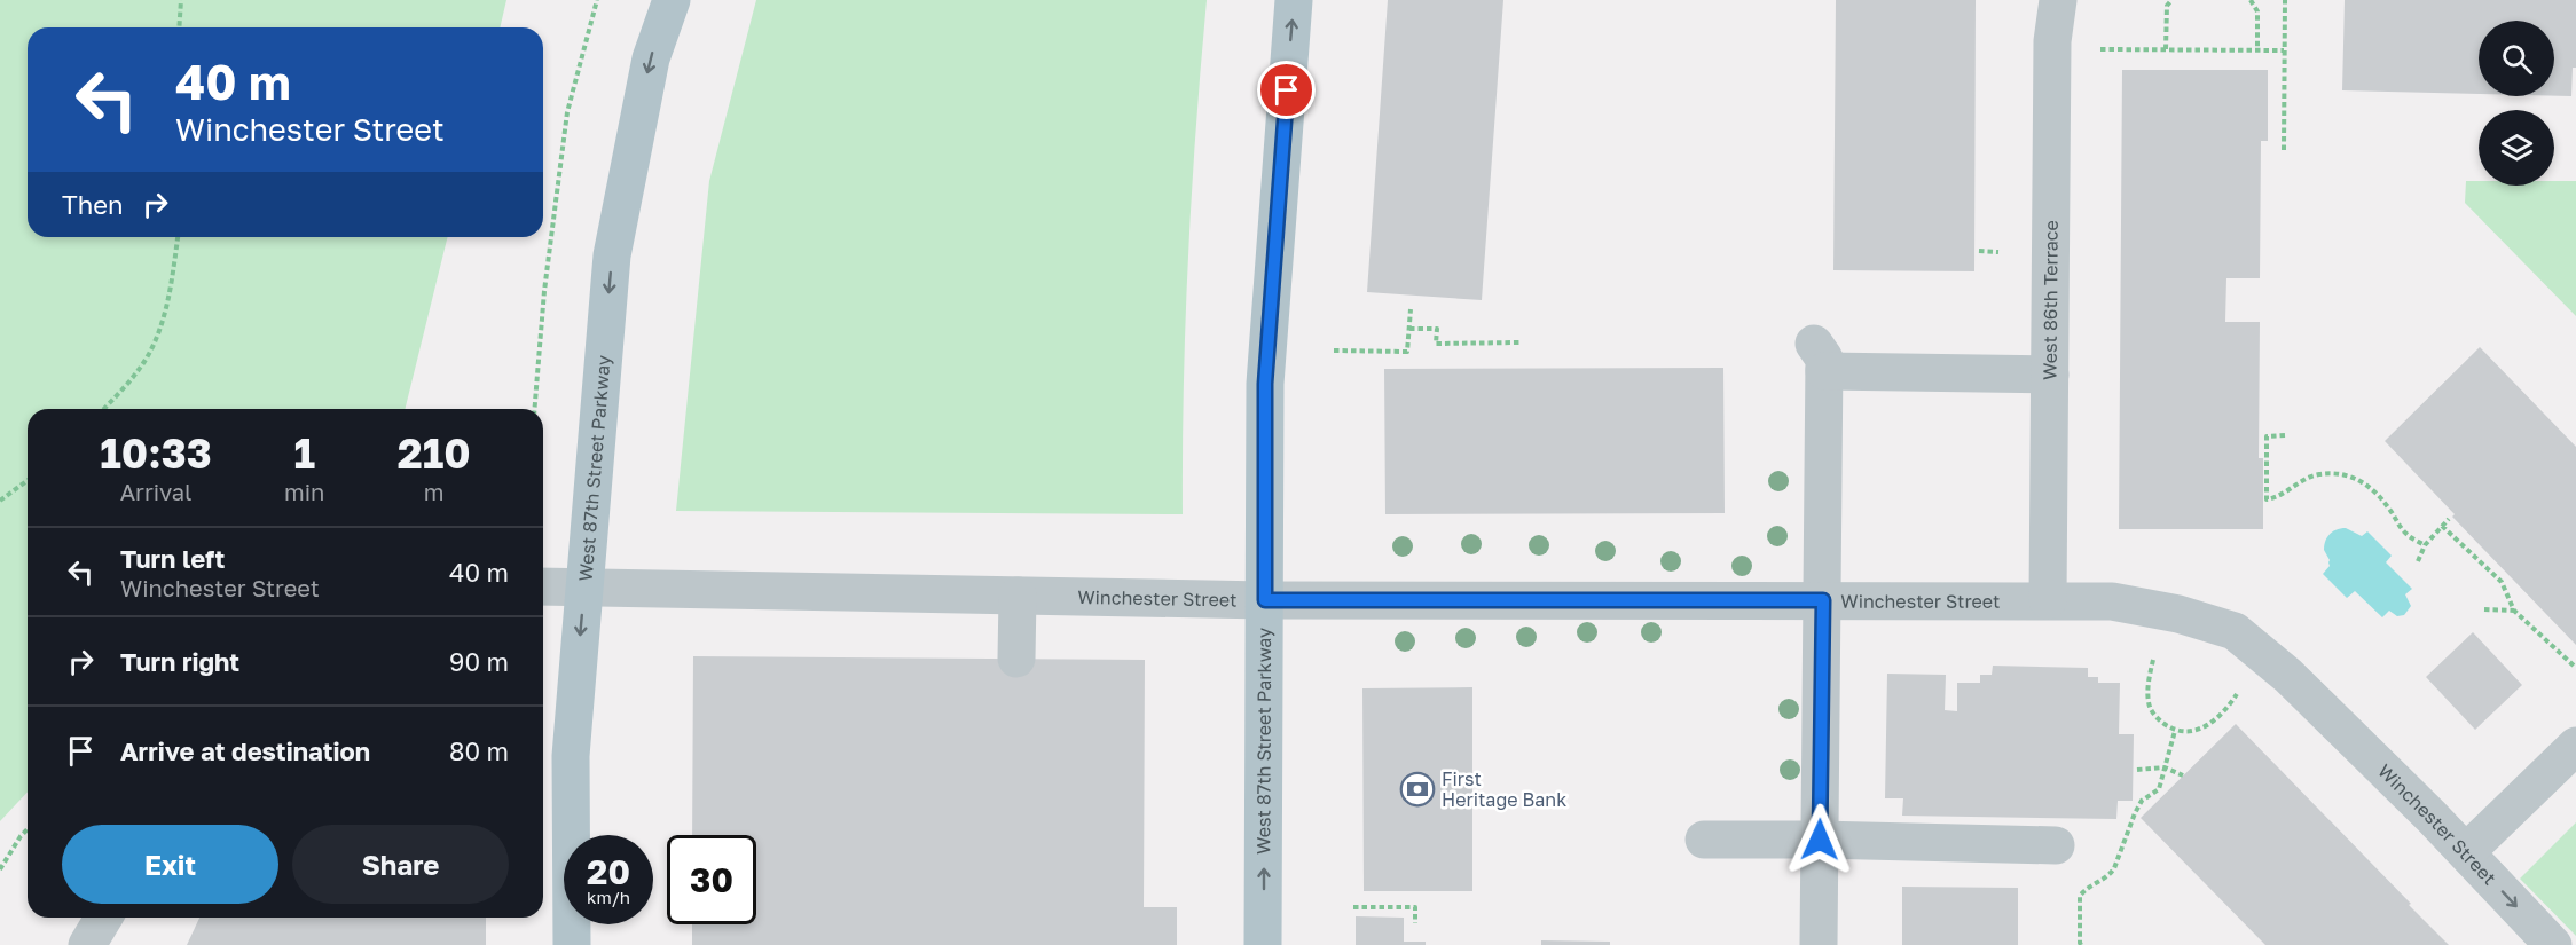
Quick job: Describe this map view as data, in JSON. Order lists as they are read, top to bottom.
{
  "streets": {
    "main road": ["West 87th Street Parkway"],
    "street": ["West 86th Terrace", "Winchester Street"]
  },
  "crossings": [
    ["West 86th Terrace", "Winchester Street"],
    ["West 87th Street Parkway", "Winchester Street"]
  ],
  "places": {
    "bank": ["First Heritage Bank"]
  },
  "page": {
    "turn": ["40 m", "Winchester Street"],
    "then": "Then",
    "eta": [
      "10:33",
      "Arrival",
      "1",
      "min",
      "210",
      "m"
    ],
    "list": [
      {
        "name": "Turn left",
        "note": "Winchester Street",
        "value": "40 m"
      },
      {
        "name": "Turn right",
        "value": "90 m"
      },
      {
        "name": "Arrive at destination",
        "value": "80 m"
      }
    ],
    "buttons": ["Exit", "Share"],
    "speed": "20 km/h",
    "limit": "30"
  }
}
